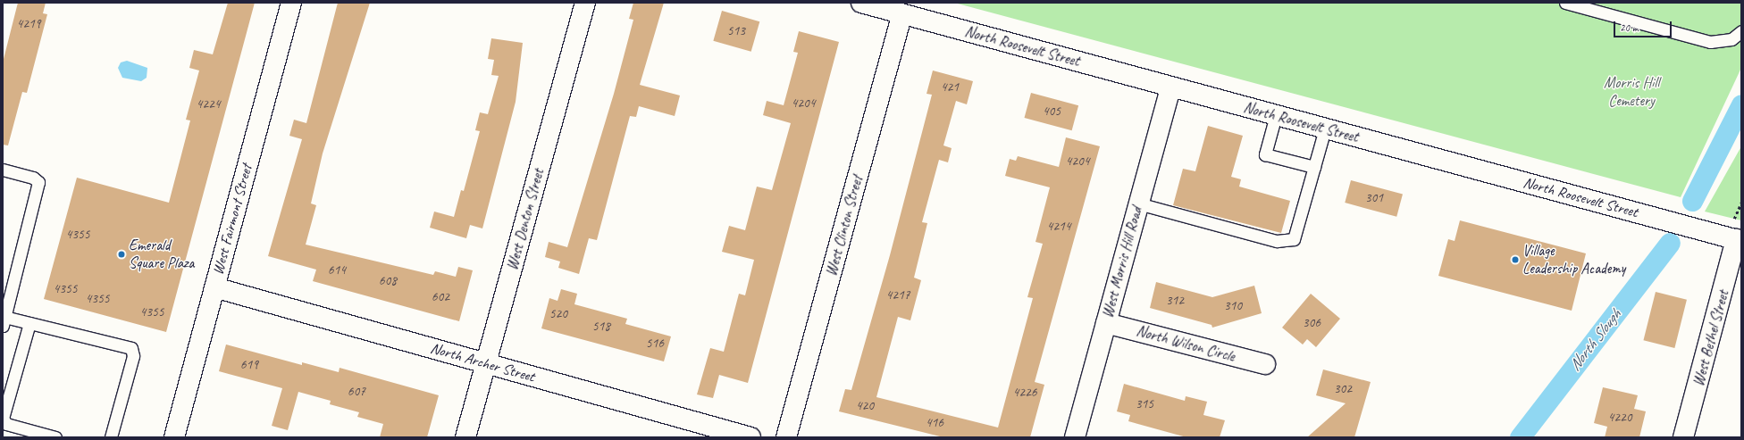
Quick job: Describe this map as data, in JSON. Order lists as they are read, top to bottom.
{
  "streets": {
    "street": [
      "North Roosevelt Street",
      "West Fairmont Street",
      "West Denton Street",
      "West Clinton Street",
      "West Morris Hill Road",
      "West Bethel Street",
      "North Wilson Circle",
      "North Archer Street"
    ]
  },
  "crossings": [
    ["North Roosevelt Street", "West Clinton Street"],
    ["North Roosevelt Street", "West Morris Hill Road"],
    ["North Roosevelt Street", "West Bethel Street"],
    ["West Fairmont Street", "North Archer Street"],
    ["West Denton Street", "North Archer Street"],
    ["West Morris Hill Road", "North Wilson Circle"]
  ],
  "water": ["North Slough"],
  "parks": ["Morris Hill Cemetery"],
  "places": ["Emerald Square Plaza", "Village Leadership Academy"],
  "house_numbers": [
    "4219",
    "513",
    "421",
    "4204",
    "4224",
    "405",
    "4204",
    "301",
    "4214",
    "4355",
    "614",
    "608",
    "4355",
    "4217",
    "602",
    "4355",
    "312",
    "310",
    "4355",
    "520",
    "306",
    "518",
    "516",
    "619",
    "302",
    "607",
    "4226",
    "315",
    "420",
    "4220",
    "416"
  ],
  "scale_bar": "20 m"
}
